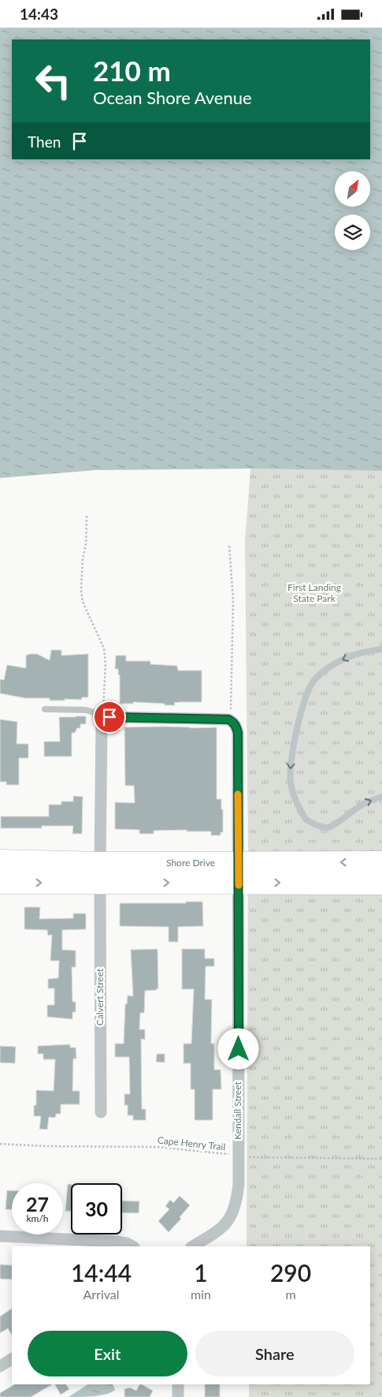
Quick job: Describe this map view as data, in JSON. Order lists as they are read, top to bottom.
{
  "streets": {
    "highway": ["Shore Drive"],
    "street": ["Calvert Street", "Kendall Street"],
    "path": ["Cape Henry Trail"]
  },
  "crossings": [
    ["Shore Drive", "Calvert Street"],
    ["Shore Drive", "Kendall Street"],
    ["Kendall Street", "Cape Henry Trail"]
  ],
  "parks": ["First Landing State Park"],
  "north": "top right",
  "page": {
    "status": "14:43",
    "turn": ["210 m", "Ocean Shore Avenue"],
    "then": "Then",
    "speed": "27 km/h",
    "limit": "30",
    "eta": [
      "14:44",
      "Arrival",
      "1",
      "min",
      "290",
      "m"
    ],
    "buttons": ["Exit", "Share"]
  }
}
